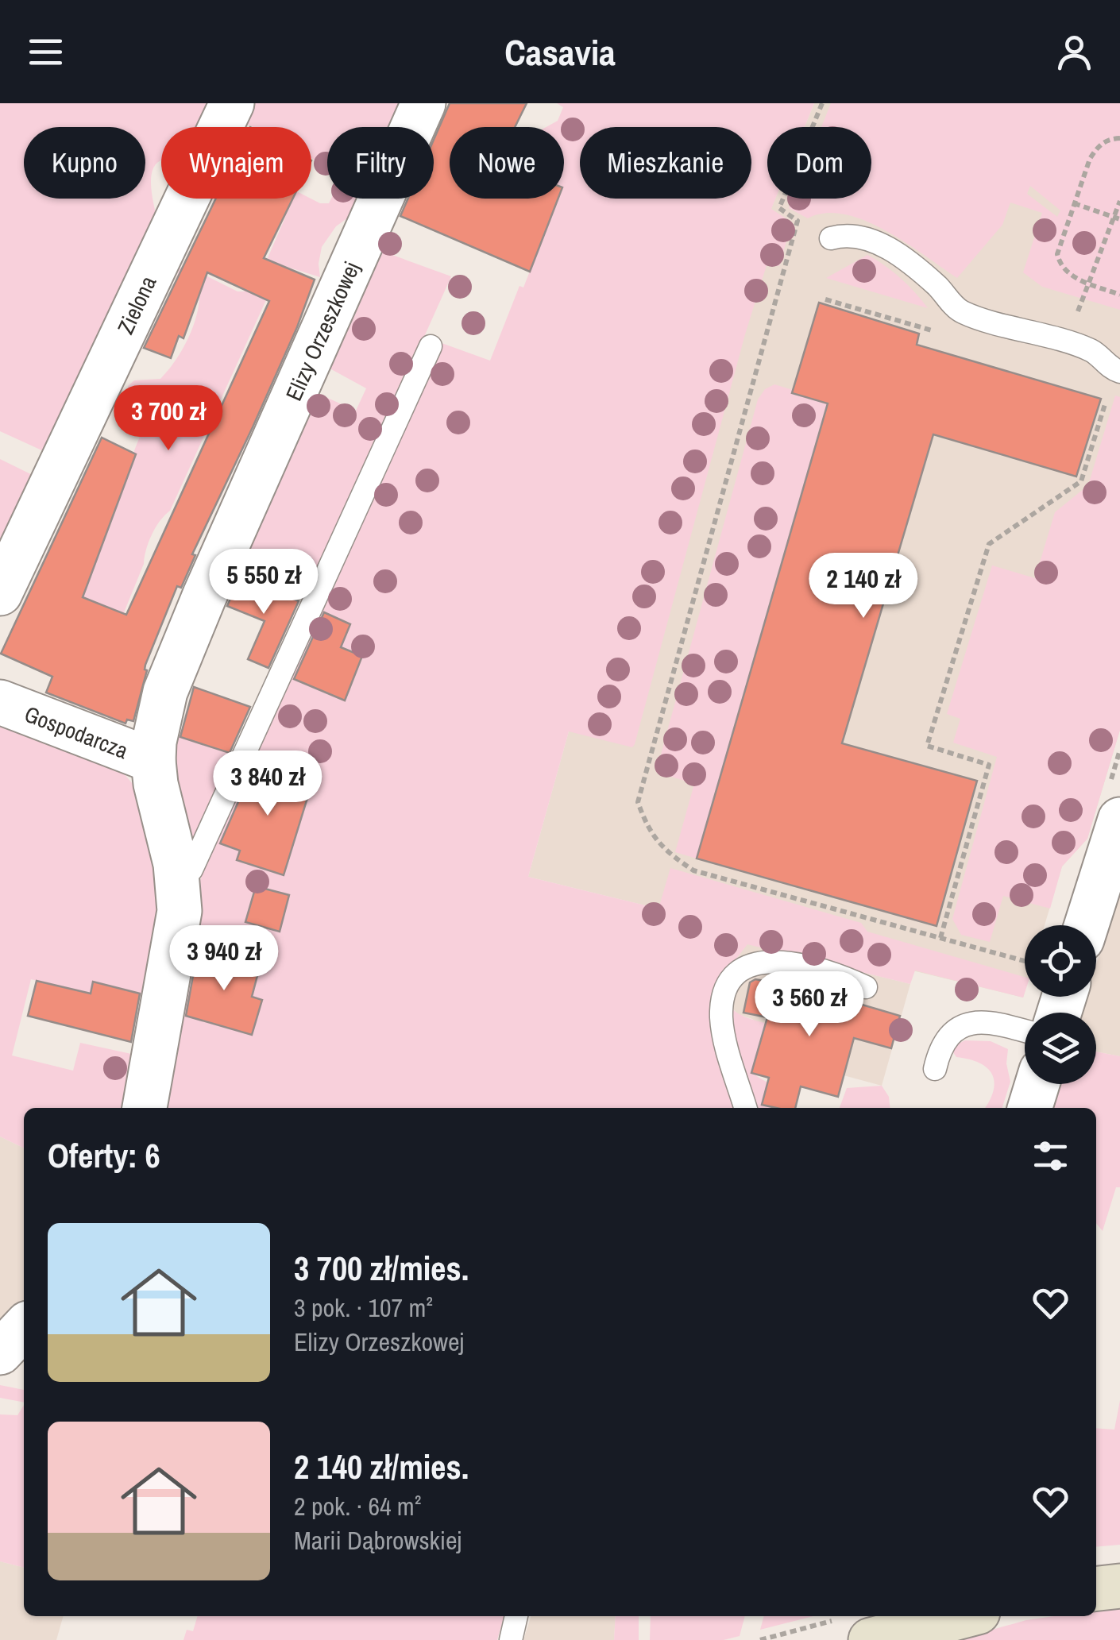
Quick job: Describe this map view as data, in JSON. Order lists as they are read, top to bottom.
{
  "streets": {
    "street": ["Zielona", "Elizy Orzeszkowej", "Gospodarcza"]
  },
  "crossings": [
    ["Elizy Orzeszkowej", "Gospodarcza"]
  ],
  "page": {
    "header": "Casavia",
    "chip": [
      "Kupno",
      "Wynajem",
      "Filtry",
      "Nowe",
      "Mieszkanie",
      "Dom"
    ],
    "price": [
      "3 700 zł",
      "5 550 zł",
      "2 140 zł",
      "3 840 zł",
      "3 940 zł",
      "3 560 zł"
    ],
    "heading": "Oferty: 6",
    "list": [
      {
        "name": "3 700 zł/mies.",
        "note": "3 pok. · 107 m² · Elizy Orzeszkowej"
      },
      {
        "name": "2 140 zł/mies.",
        "note": "2 pok. · 64 m² · Marii Dąbrowskiej"
      }
    ]
  }
}
